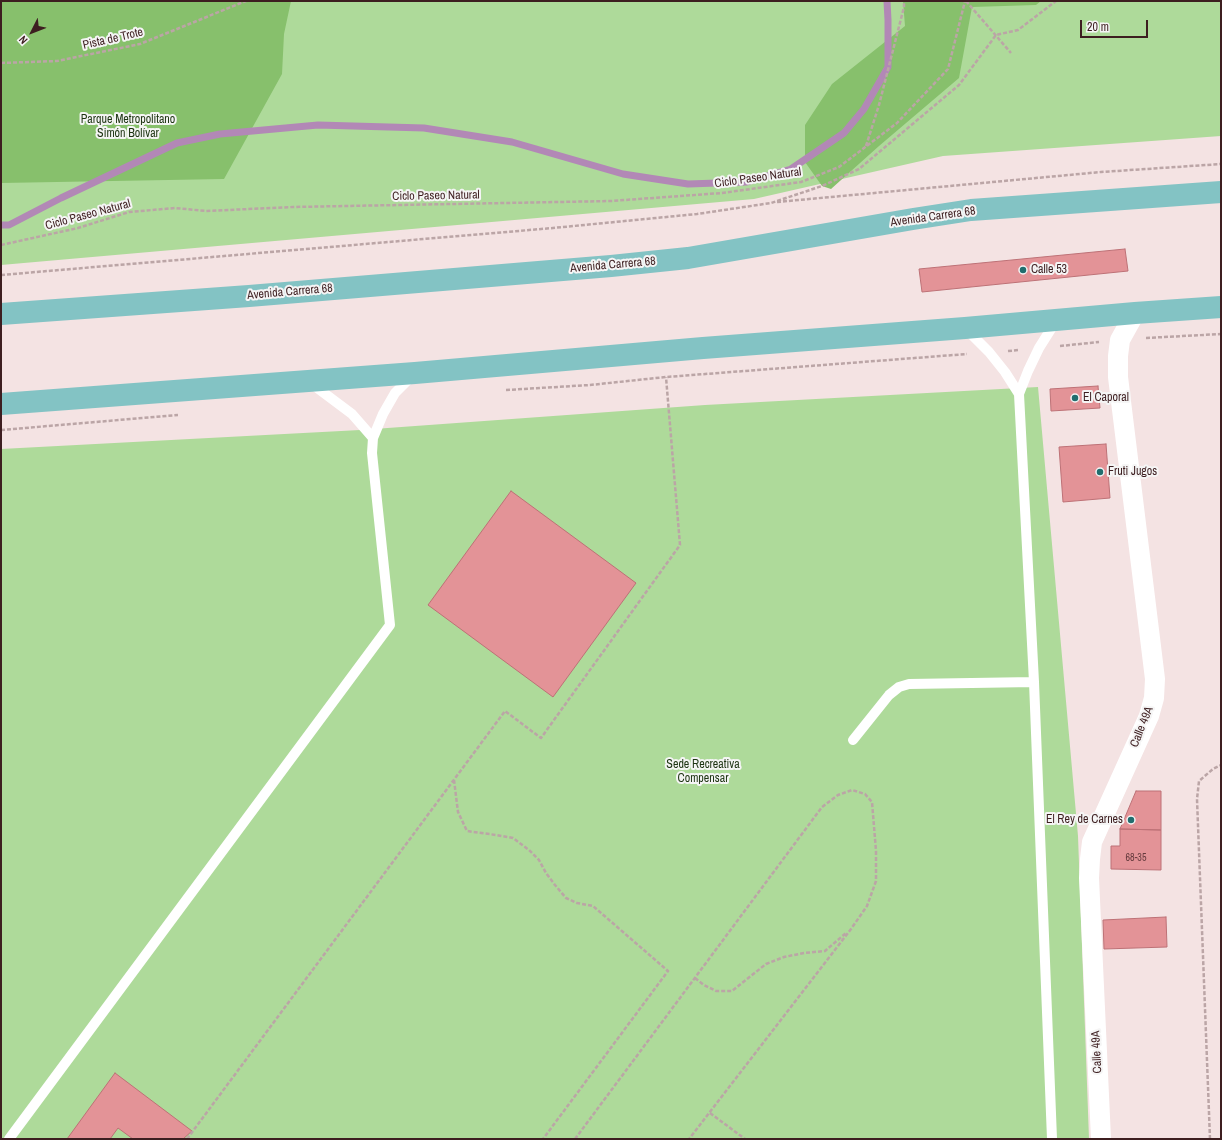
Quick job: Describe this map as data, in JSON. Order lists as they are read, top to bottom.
{
  "streets": {
    "main road": ["Avenida Carrera 68"],
    "street": ["Calle 49A"],
    "path": ["Pista de Trote", "Ciclo Paseo Natural"]
  },
  "parks": ["Parque Metropolitano Simón Bolívar", "Sede Recreativa Compensar"],
  "places": [
    "Calle 53",
    "El Caporal",
    "Fruti Jugos",
    "El Rey de Carnes"
  ],
  "house_numbers": ["68-35"],
  "scale_bar": "20 m",
  "north": "bottom left"
}
